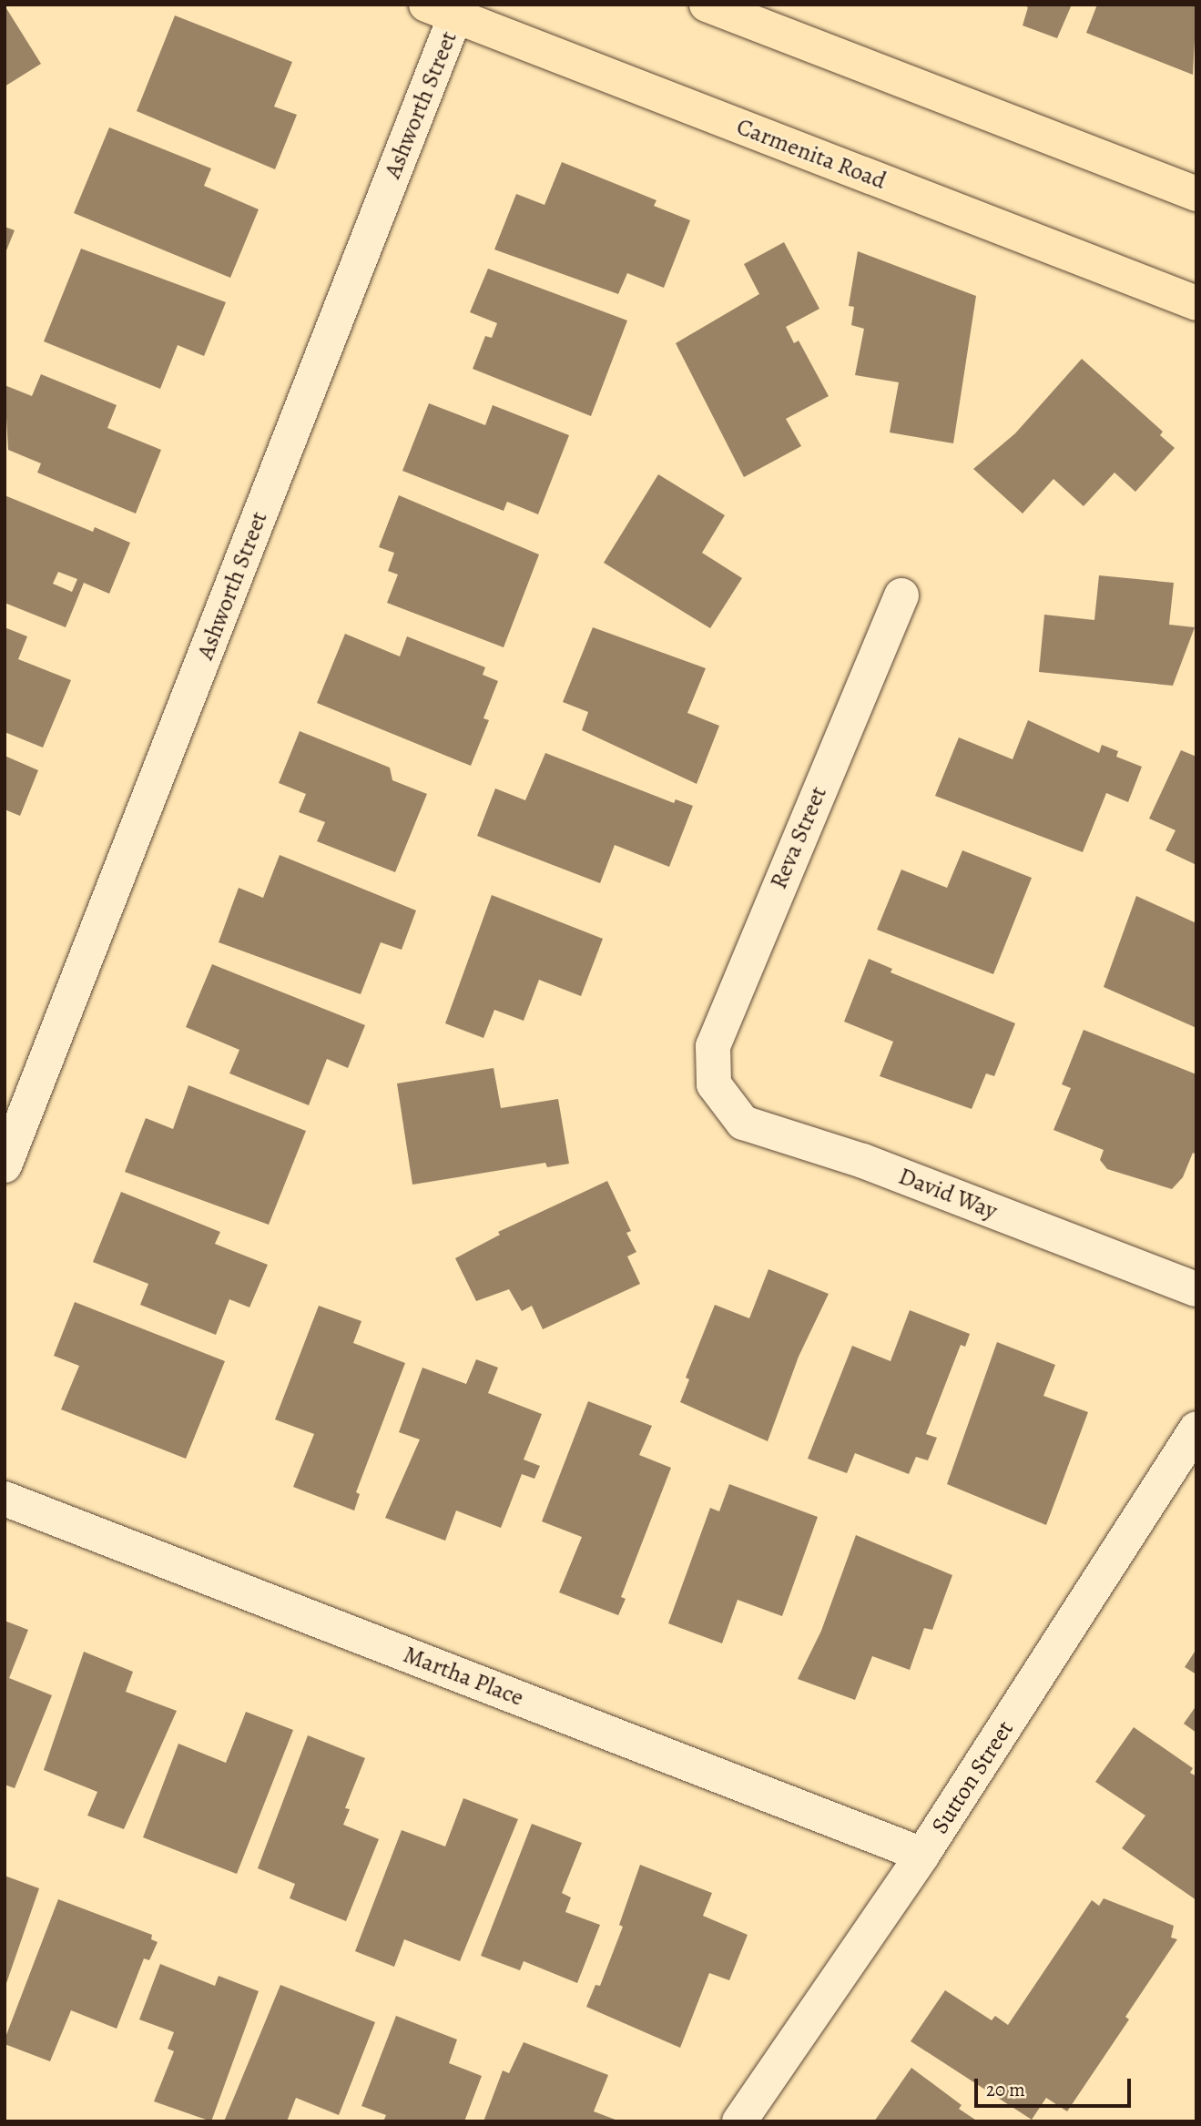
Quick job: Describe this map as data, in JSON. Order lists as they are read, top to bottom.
{
  "streets": {
    "main road": ["Carmenita Road"],
    "street": [
      "Ashworth Street",
      "Reva Street",
      "David Way",
      "Martha Place",
      "Sutton Street"
    ]
  },
  "crossings": [
    ["Ashworth Street", "Carmenita Road"],
    ["Reva Street", "David Way"],
    ["Martha Place", "Sutton Street"]
  ],
  "scale_bar": "20 m"
}
